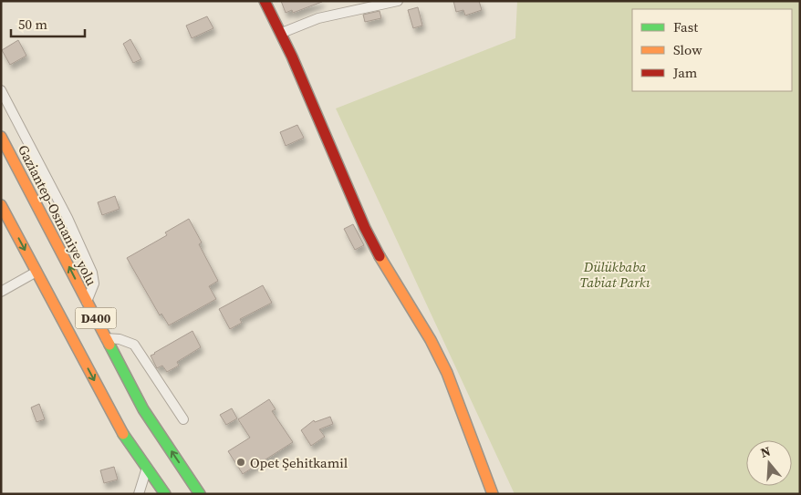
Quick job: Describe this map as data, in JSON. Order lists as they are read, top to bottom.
{
  "streets": {
    "main road": ["Gaziantep-Osmaniye yolu", "D400"]
  },
  "parks": ["Dülükbaba Tabiat Parkı"],
  "places": ["Opet Şehitkamil"],
  "legend": ["Fast", "Slow", "Jam"],
  "scale_bar": "50 m",
  "north": "top"
}
